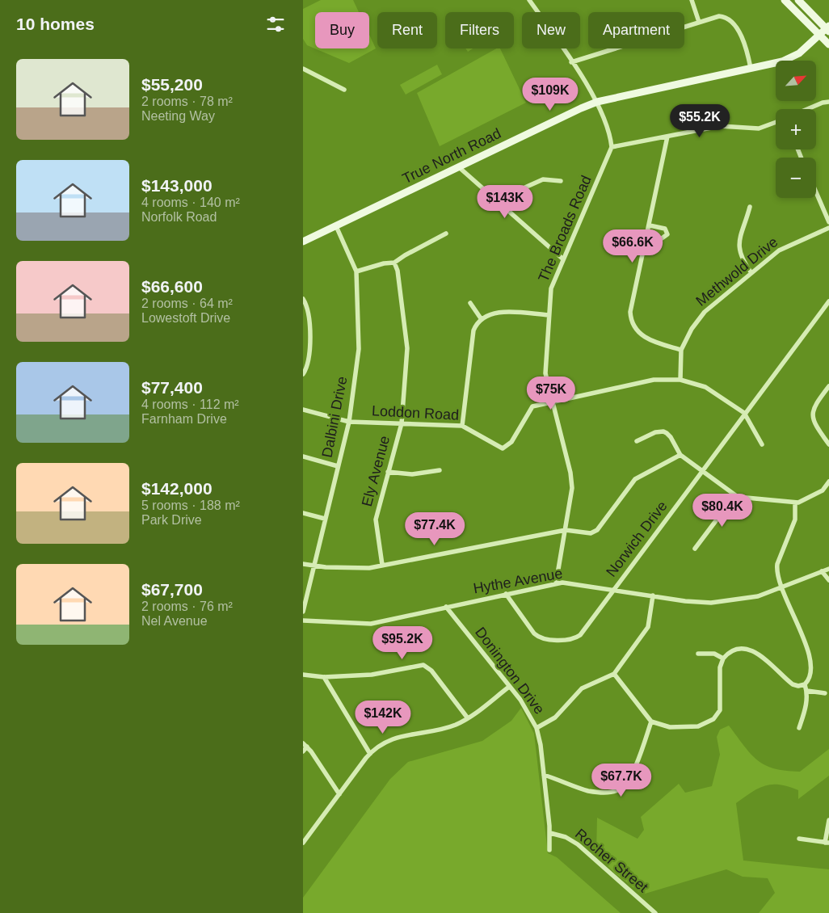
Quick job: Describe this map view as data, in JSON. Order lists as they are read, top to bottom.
{
  "streets": {
    "main road": ["True North Road"],
    "street": [
      "The Broads Road",
      "Methwold Drive",
      "Loddon Road",
      "Dalbini Drive",
      "Ely Avenue",
      "Norwich Drive",
      "Hythe Avenue",
      "Donington Drive",
      "Rocher Street"
    ]
  },
  "crossings": [
    ["True North Road", "Dalbini Drive"],
    ["The Broads Road", "Loddon Road"],
    ["The Broads Road", "Hythe Avenue"],
    ["Methwold Drive", "Loddon Road"],
    ["Loddon Road", "Dalbini Drive"],
    ["Loddon Road", "Ely Avenue"],
    ["Loddon Road", "Norwich Drive"],
    ["Norwich Drive", "Hythe Avenue"],
    ["Hythe Avenue", "Donington Drive"],
    ["Donington Drive", "Rocher Street"]
  ],
  "north": "top right",
  "page": {
    "heading": "10 homes",
    "chip": [
      "Buy",
      "Rent",
      "Filters",
      "New",
      "Apartment"
    ],
    "list": [
      {
        "name": "$55,200",
        "note": "2 rooms · 78 m² · Neeting Way"
      },
      {
        "name": "$143,000",
        "note": "4 rooms · 140 m² · Norfolk Road"
      },
      {
        "name": "$66,600",
        "note": "2 rooms · 64 m² · Lowestoft Drive"
      },
      {
        "name": "$77,400",
        "note": "4 rooms · 112 m² · Farnham Drive"
      },
      {
        "name": "$142,000",
        "note": "5 rooms · 188 m² · Park Drive"
      },
      {
        "name": "$67,700",
        "note": "2 rooms · 76 m² · Nel Avenue"
      }
    ],
    "map_buttons": ["+", "−"],
    "price": [
      "$109K",
      "$55.2K",
      "$143K",
      "$66.6K",
      "$75K",
      "$80.4K",
      "$77.4K",
      "$95.2K",
      "$142K",
      "$67.7K"
    ]
  }
}
